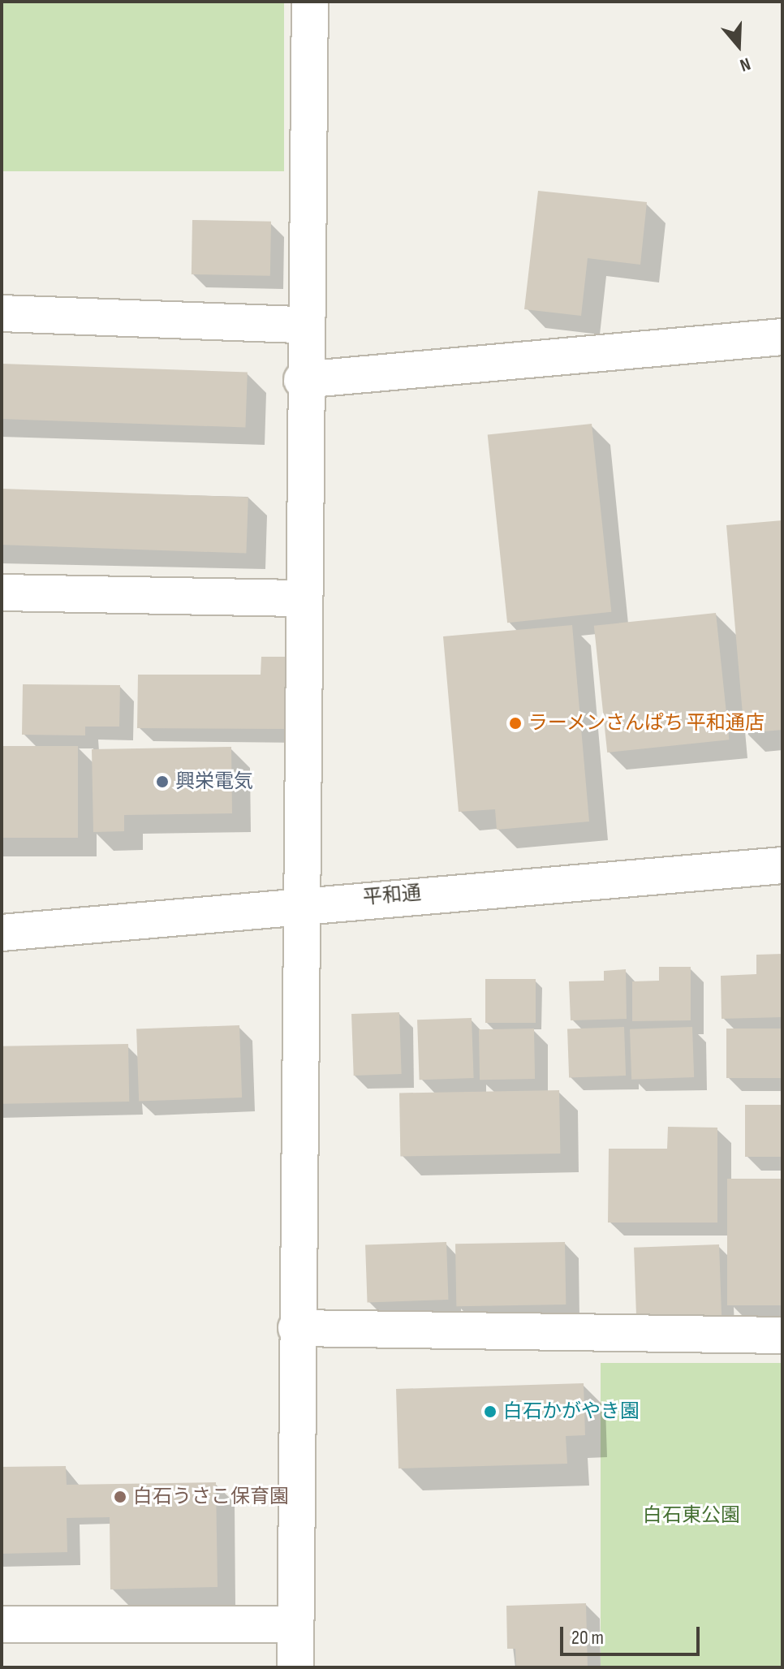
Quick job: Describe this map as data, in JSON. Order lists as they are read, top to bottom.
{
  "streets": {
    "street": ["平和通"]
  },
  "parks": ["白石東公園"],
  "places": [
    "ラーメンさんぱち 平和通店",
    "興栄電気",
    "白石かがやき園",
    "白石うさこ保育園"
  ],
  "scale_bar": "20 m",
  "north": "bottom"
}
